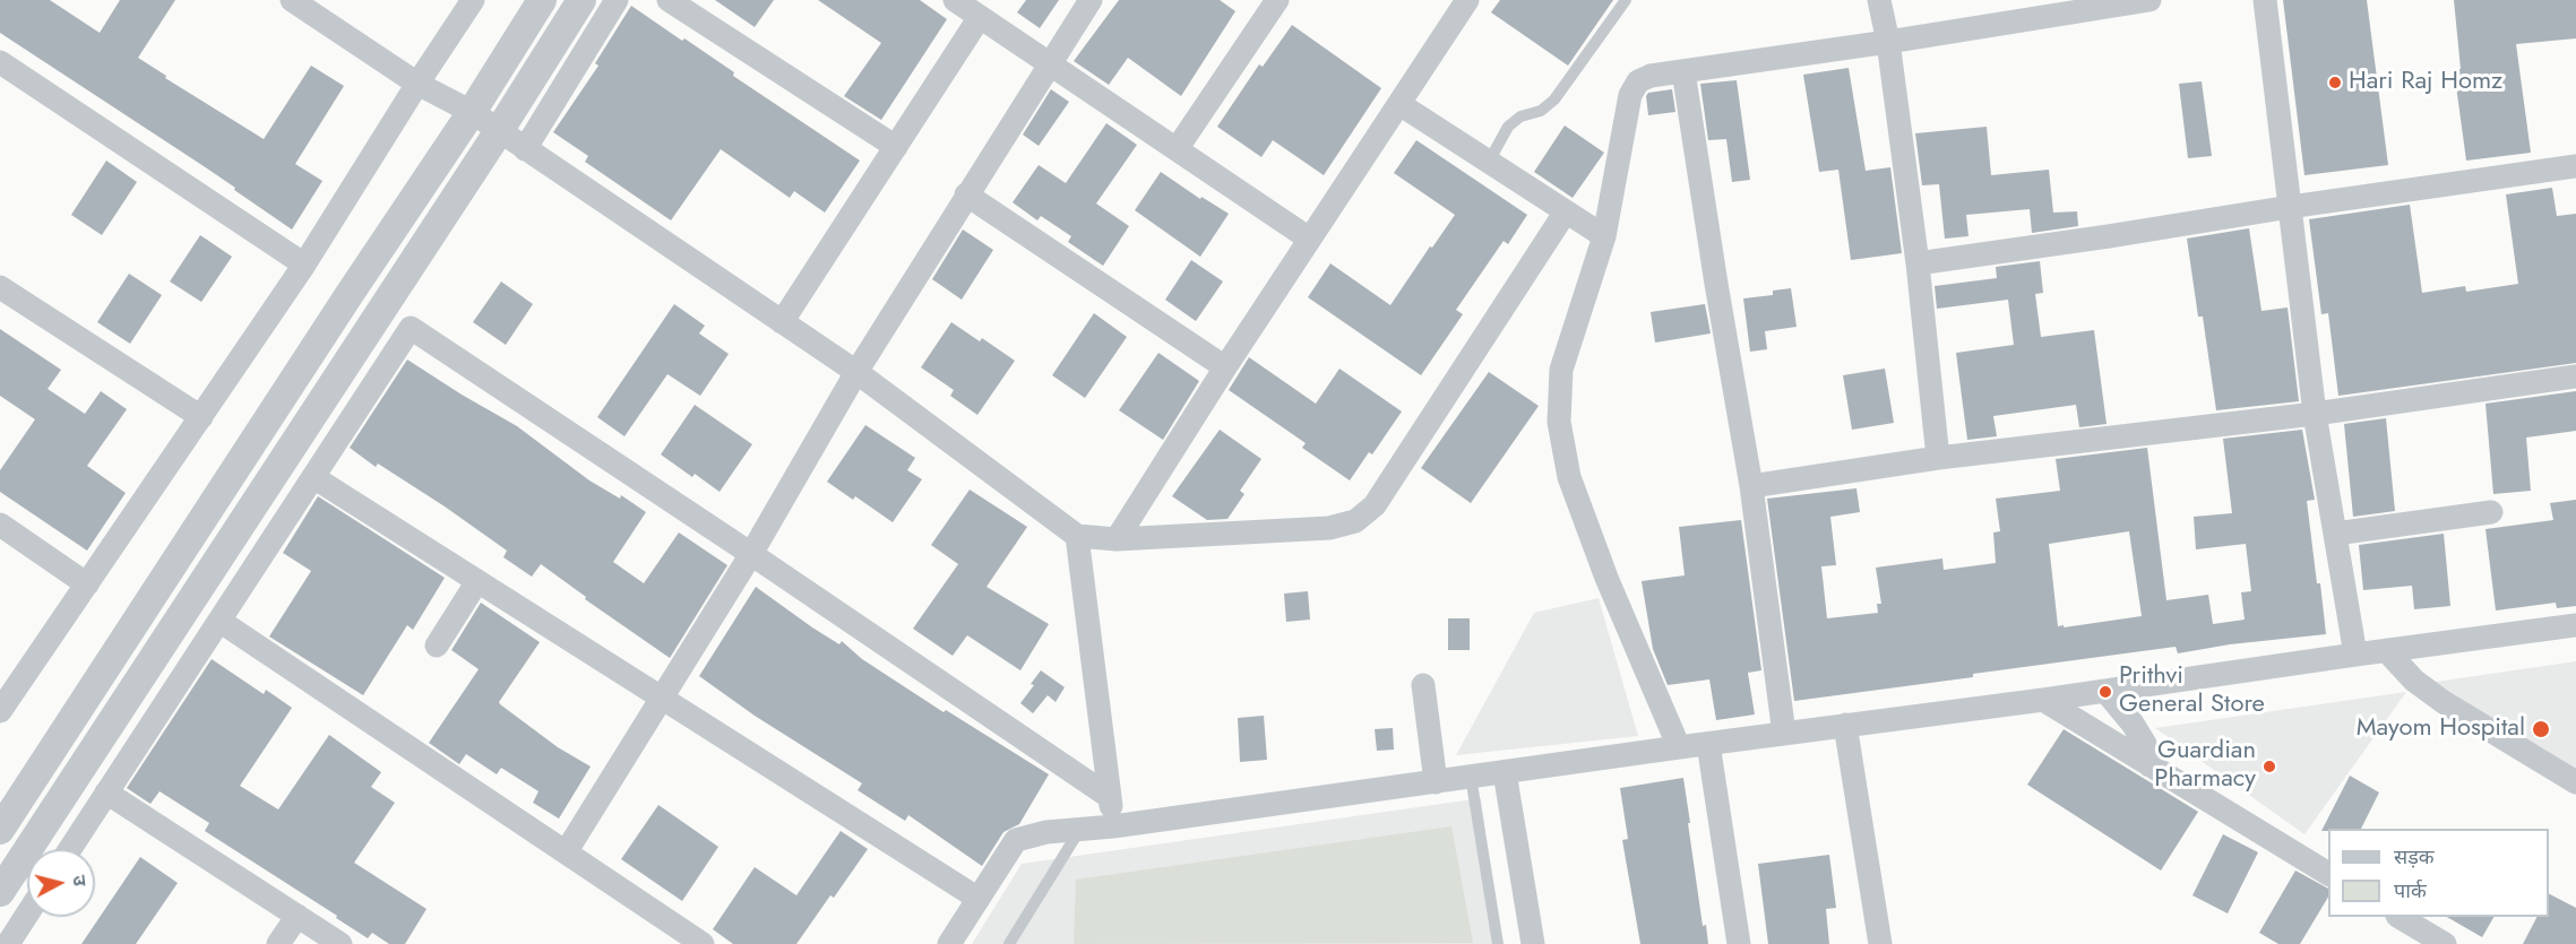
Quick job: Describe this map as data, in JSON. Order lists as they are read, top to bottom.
{
  "places": [
    "Hari Raj Homz",
    "Prithvi General Store",
    "Mayom Hospital",
    "Guardian Pharmacy"
  ],
  "legend": ["सड़क", "पार्क"],
  "north": "right"
}
